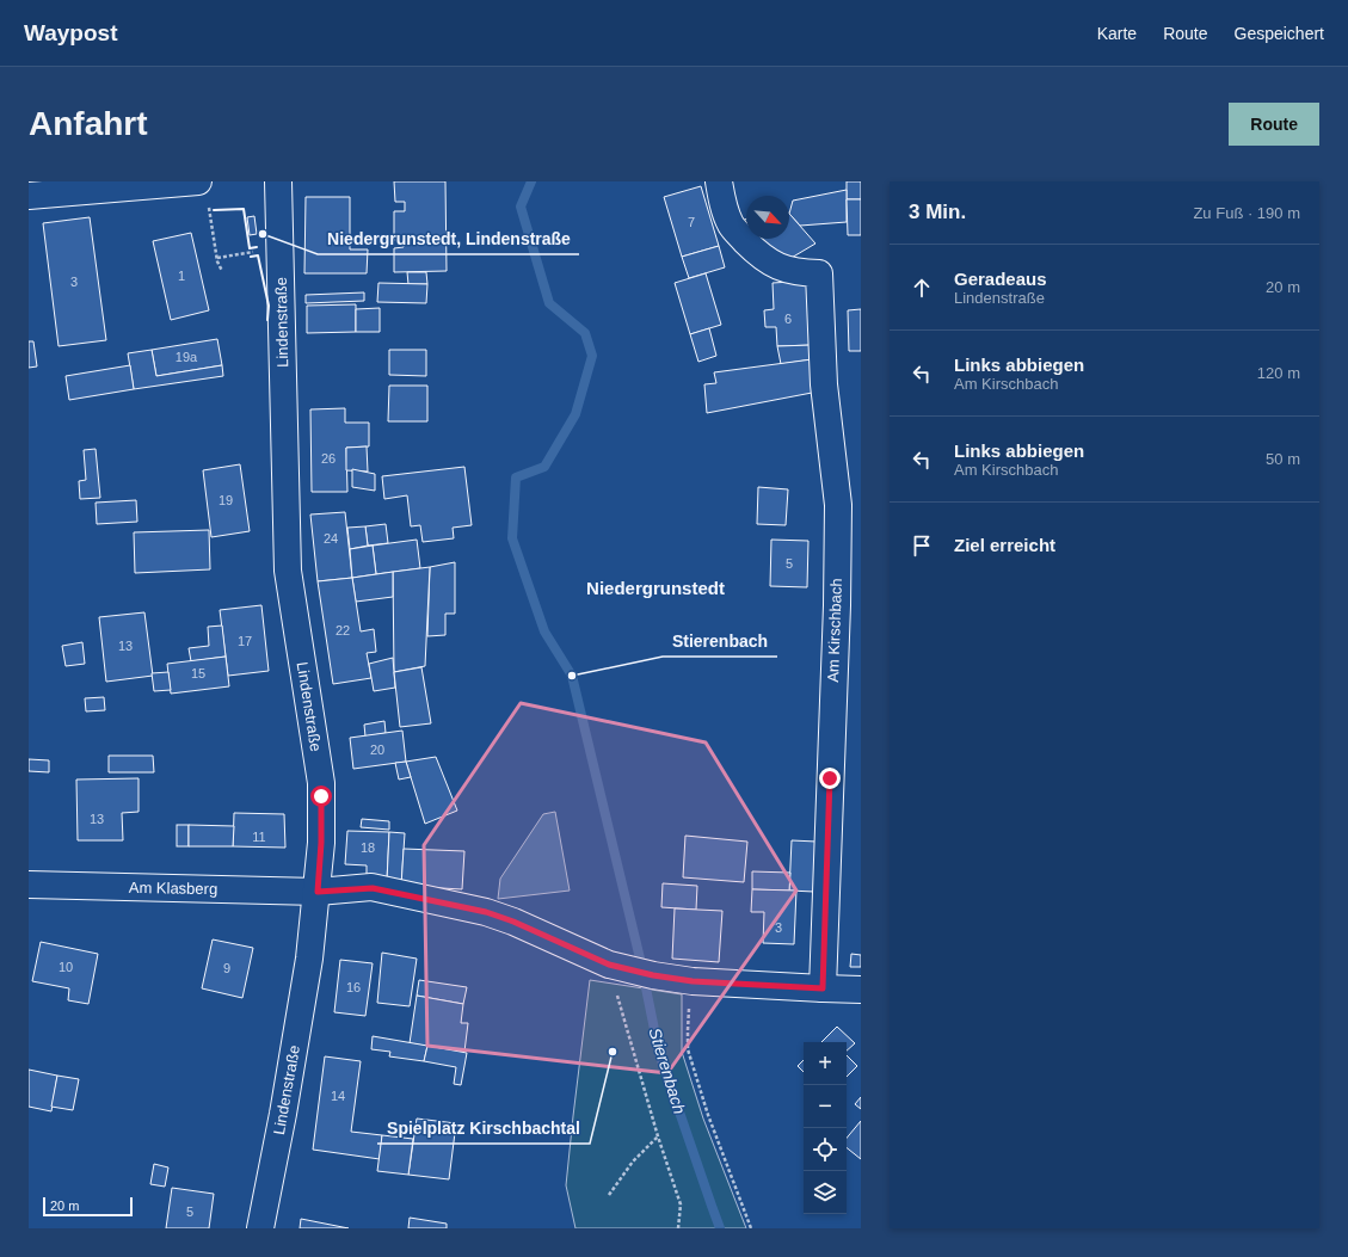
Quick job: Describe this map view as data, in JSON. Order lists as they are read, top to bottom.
{
  "streets": {
    "street": ["Lindenstraße", "Am Kirschbach", "Am Klasberg"]
  },
  "crossings": [
    ["Lindenstraße", "Am Klasberg"]
  ],
  "districts": ["Niedergrunstedt"],
  "water": ["Stierenbach"],
  "places": ["Niedergrunstedt, Lindenstraße", "Stierenbach", "Spielplatz Kirschbachtal"],
  "house_numbers": [
    "7",
    "1",
    "3",
    "6",
    "19a",
    "26",
    "19",
    "24",
    "5",
    "22",
    "17",
    "13",
    "15",
    "20",
    "13",
    "11",
    "18",
    "3",
    "10",
    "9",
    "16",
    "14",
    "5"
  ],
  "scale_bar": "20 m",
  "north": "bottom right",
  "page": {
    "header": "Waypost",
    "nav": ["Karte", "Route", "Gespeichert"],
    "buttons": "Route",
    "title": "Anfahrt",
    "heading": ["3 Min.", "Zu Fuß · 190 m"],
    "list": [
      ["Geradeaus", "Lindenstraße", "20 m"],
      ["Links abbiegen", "Am Kirschbach", "120 m"],
      ["Links abbiegen", "Am Kirschbach", "50 m"],
      "Ziel erreicht"
    ],
    "map_buttons": ["+", "−"],
    "scale": "20 m"
  }
}
